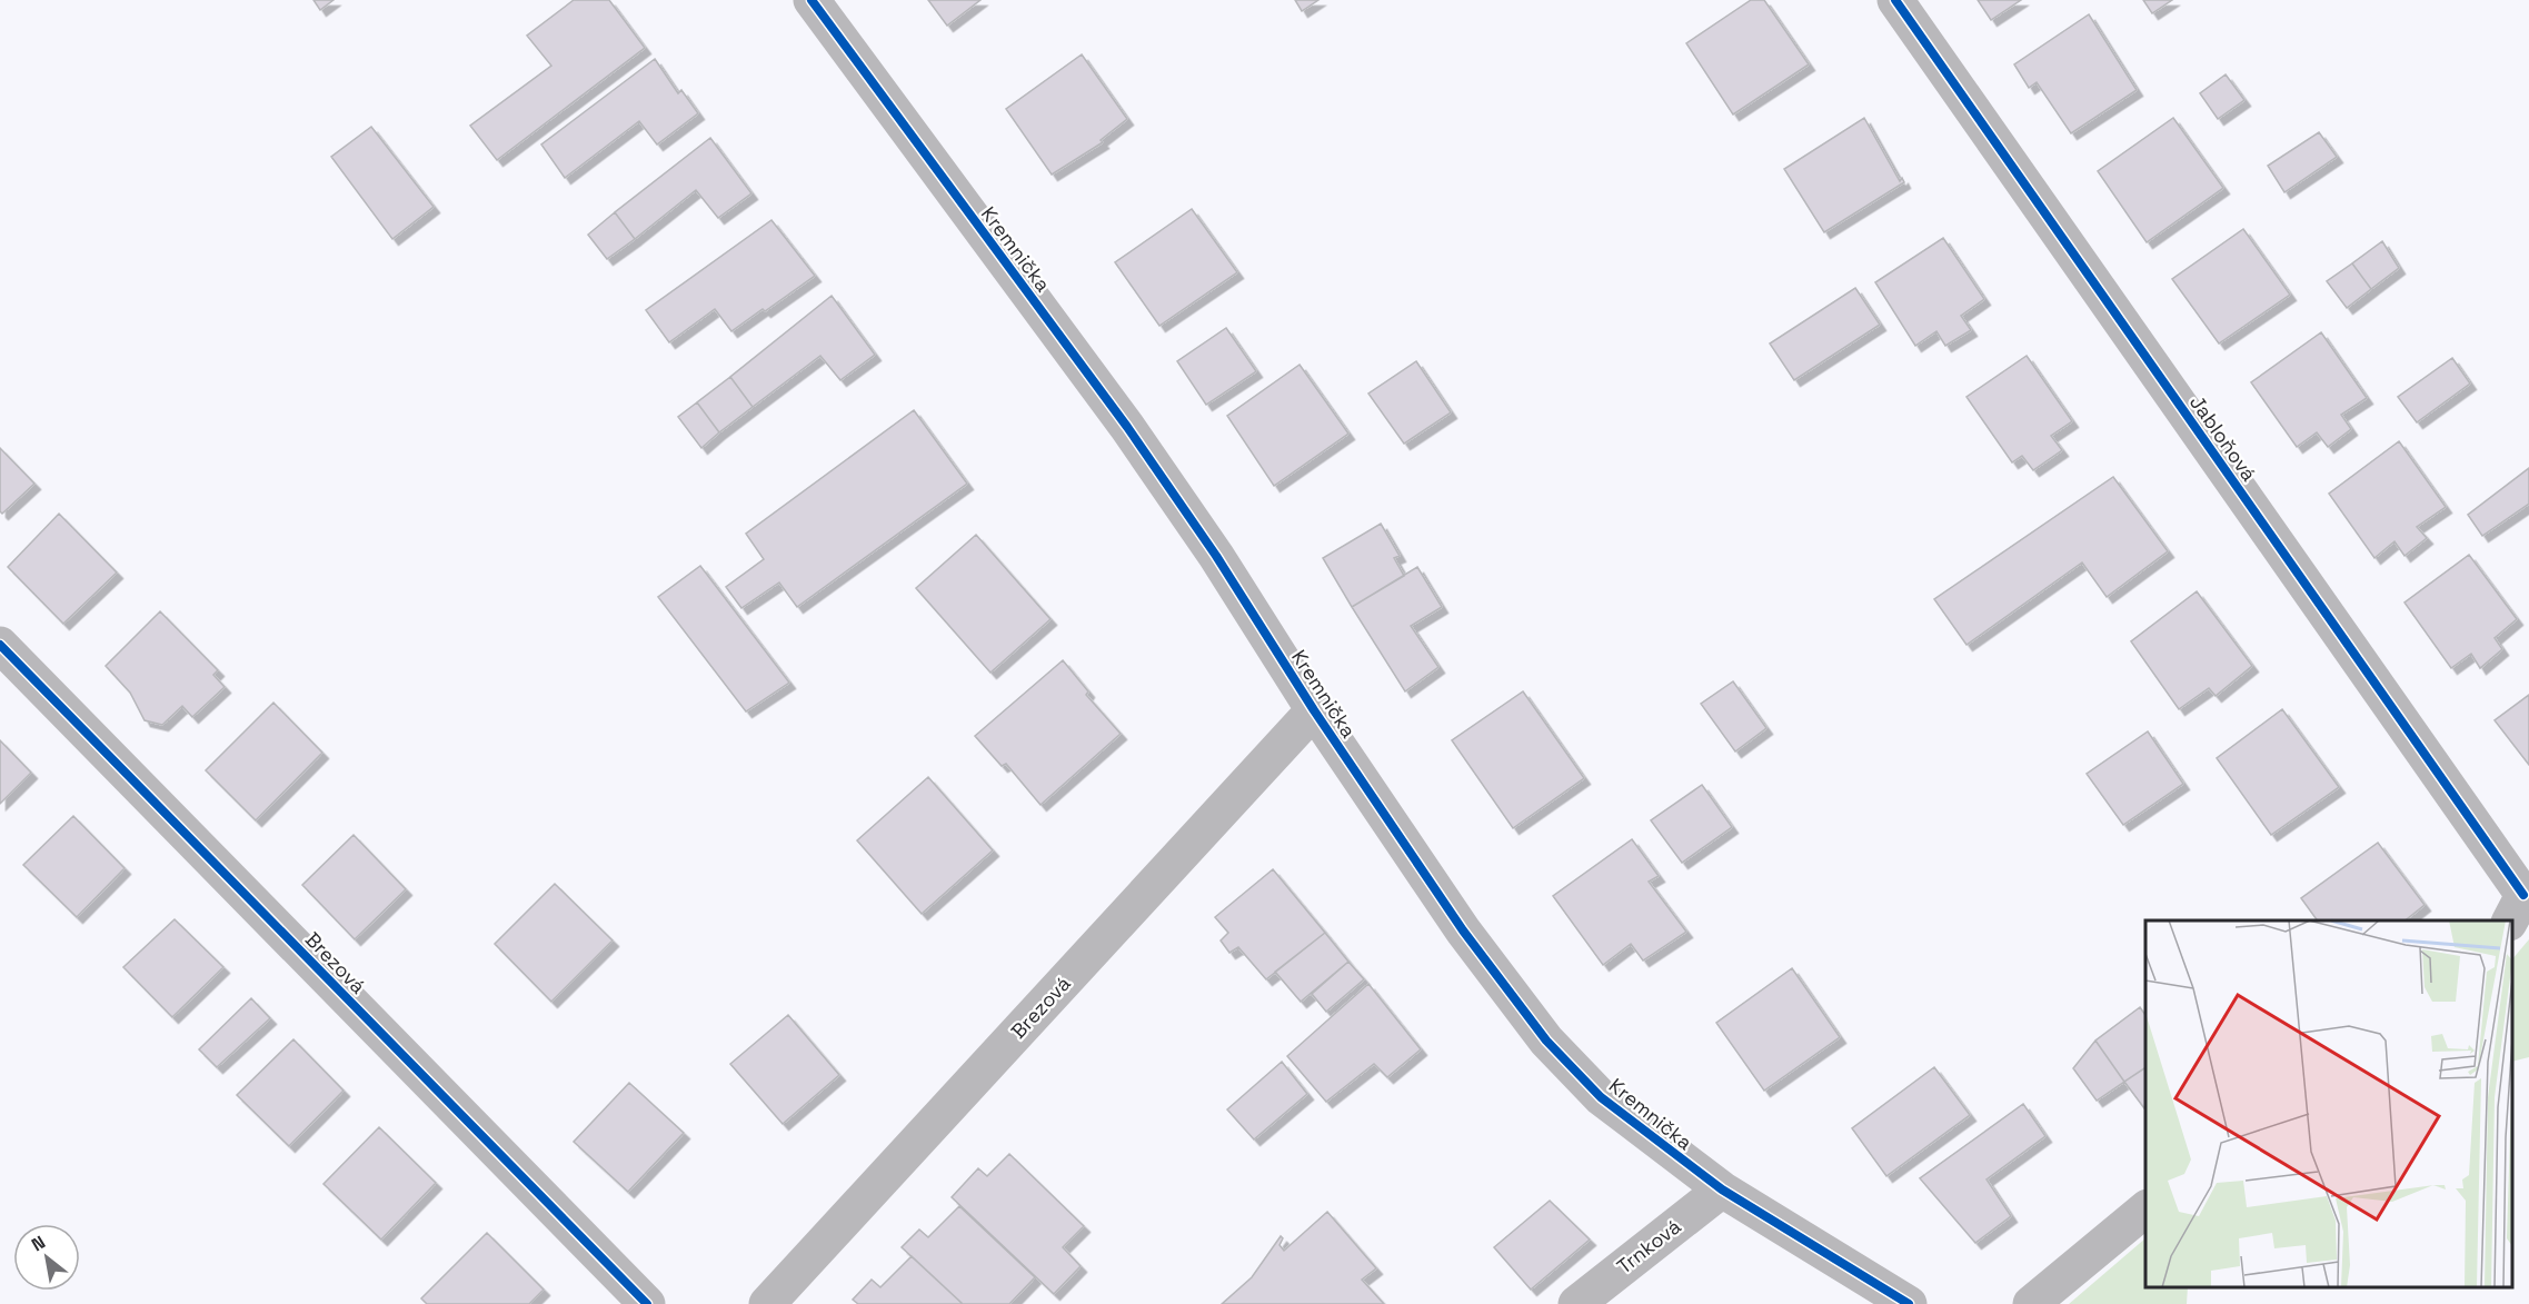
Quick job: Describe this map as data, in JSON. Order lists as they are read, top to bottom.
{
  "streets": {
    "street": [
      "Kremnička",
      "Jabloňová",
      "Brezová",
      "Trnková"
    ]
  },
  "crossings": [
    ["Kremnička", "Brezová"],
    ["Kremnička", "Trnková"]
  ],
  "north": "top left"
}
